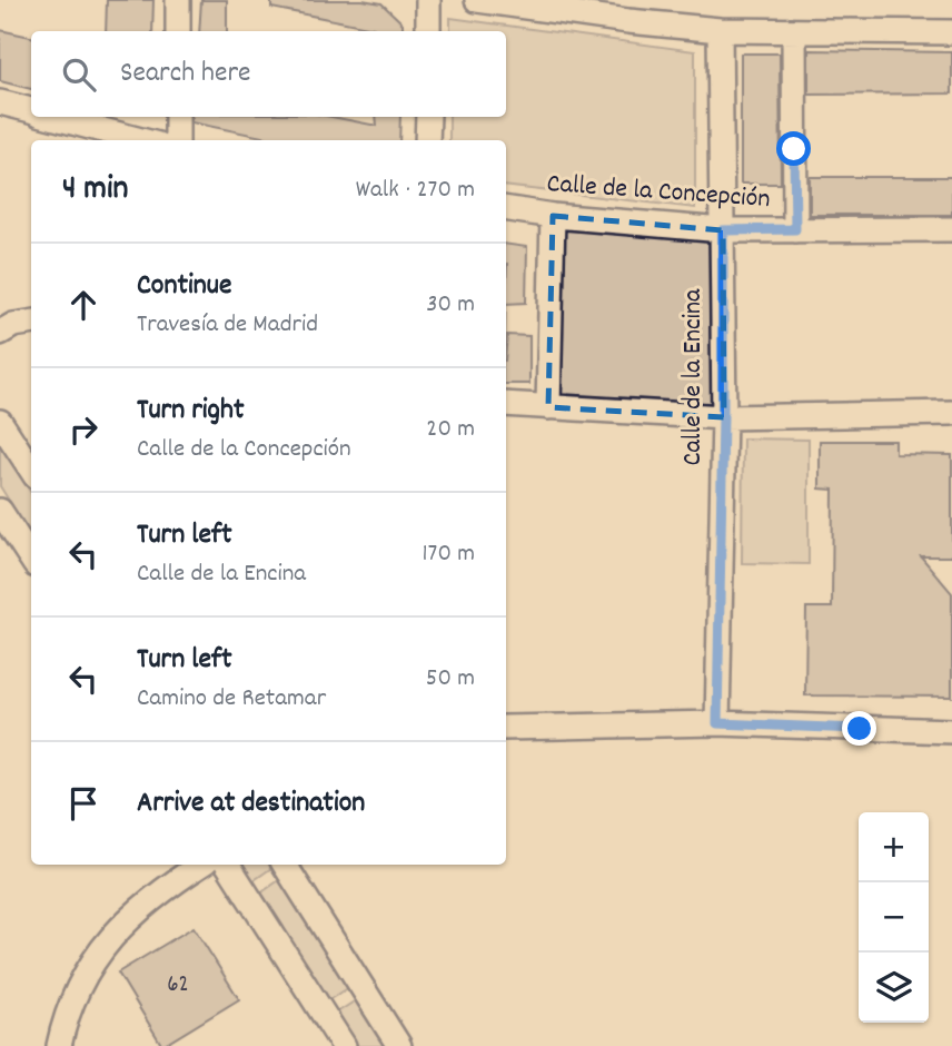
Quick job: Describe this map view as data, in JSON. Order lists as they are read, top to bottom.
{
  "streets": {
    "street": ["Calle de la Concepción", "Calle de la Encina"]
  },
  "crossings": [
    ["Calle de la Concepción", "Calle de la Encina"]
  ],
  "house_numbers": ["62"],
  "page": {
    "search": "Search here",
    "heading": ["4 min", "Walk · 270 m"],
    "list": [
      ["Continue", "Travesía de Madrid", "30 m"],
      ["Turn right", "Calle de la Concepción", "20 m"],
      ["Turn left", "Calle de la Encina", "170 m"],
      ["Turn left", "Camino de Retamar", "50 m"],
      "Arrive at destination"
    ],
    "map_buttons": ["+", "−"]
  }
}
